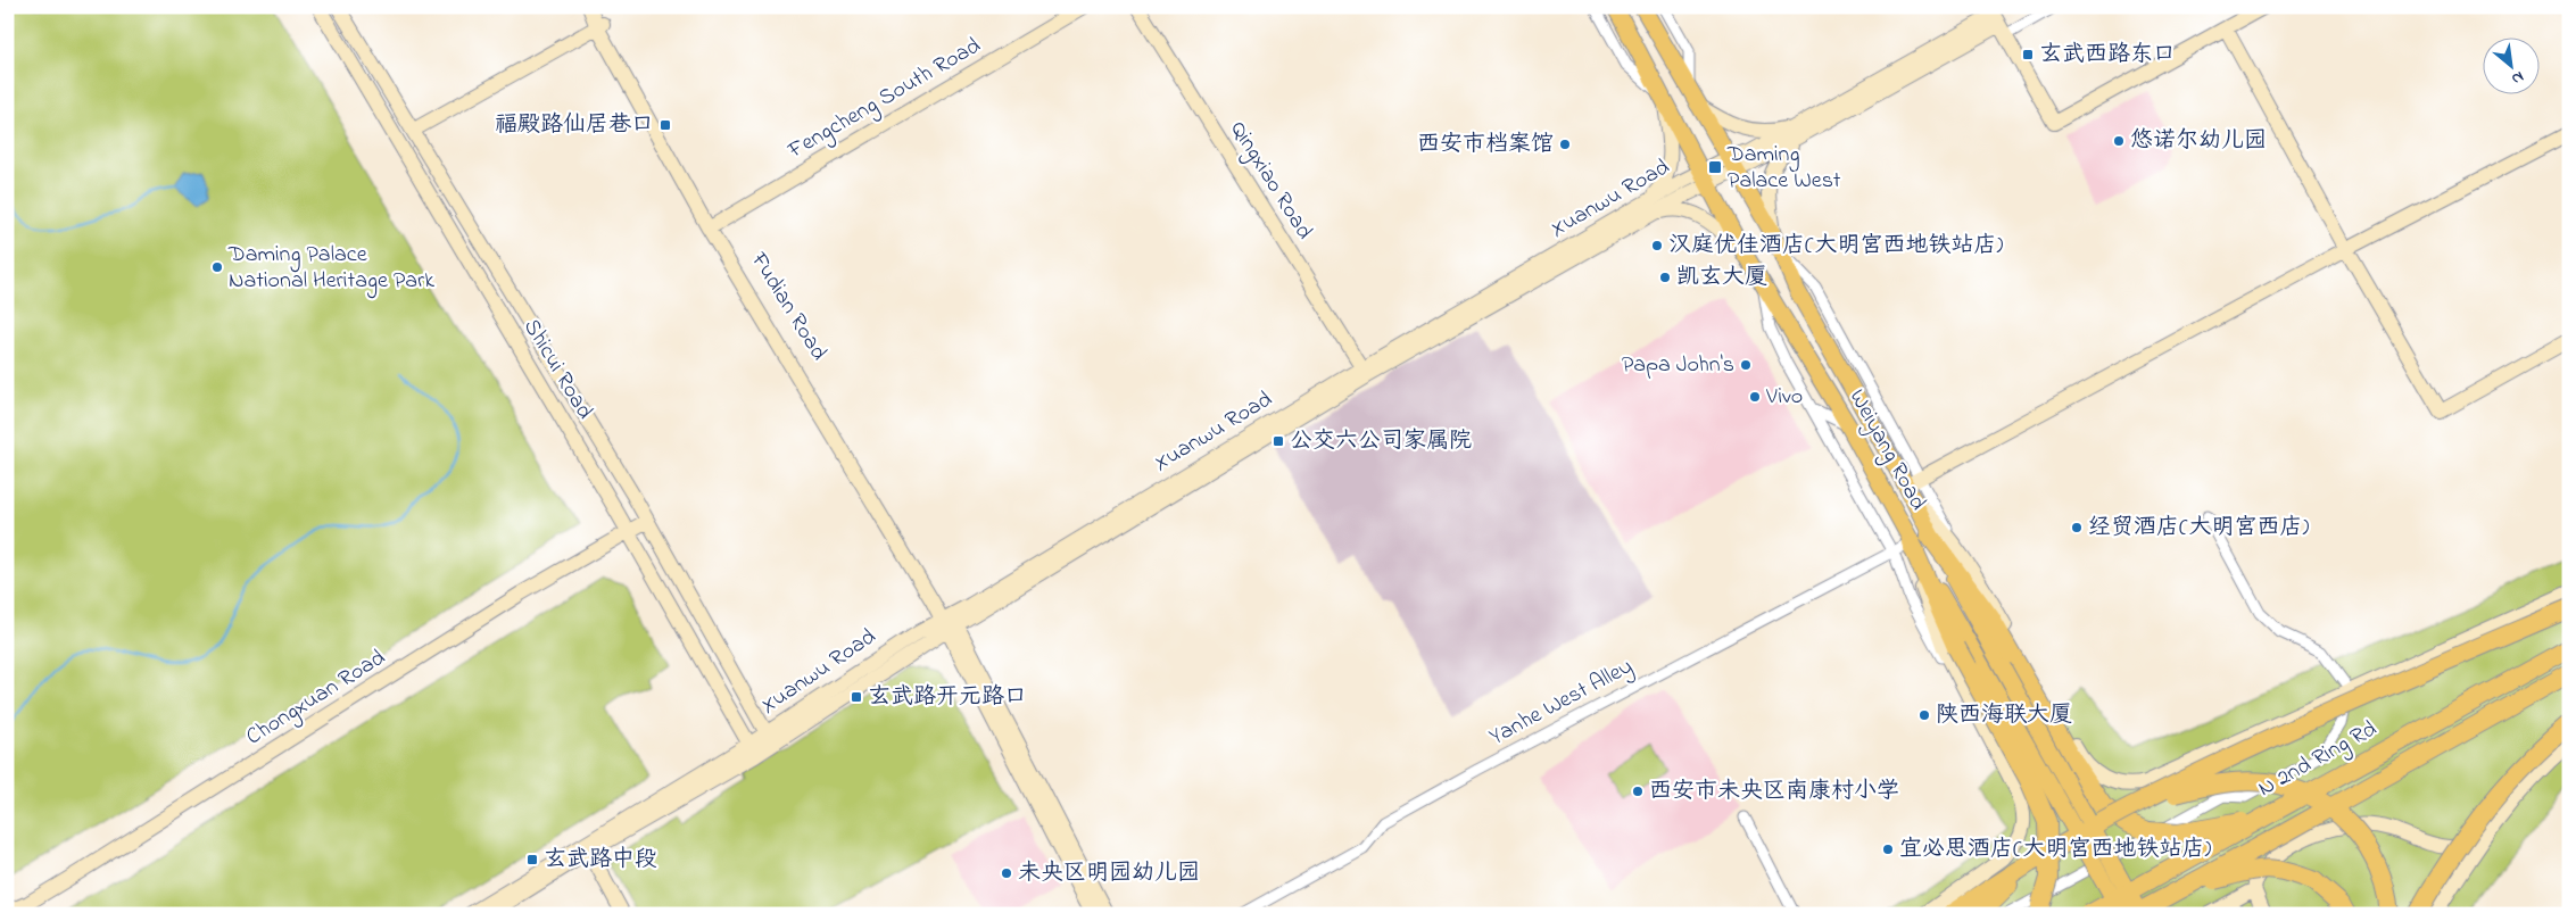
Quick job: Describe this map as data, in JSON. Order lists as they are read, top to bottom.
{
  "streets": {
    "highway": ["N 2nd Ring Rd"],
    "main road": ["Weiyang Road"],
    "street": [
      "Fengcheng South Road",
      "Qingxiao Road",
      "Xuanwu Road",
      "Fudian Road",
      "Shicui Road",
      "Chongxuan Road",
      "Yanhe West Alley"
    ]
  },
  "crossings": [
    ["Fengcheng South Road", "Fudian Road"],
    ["Qingxiao Road", "Xuanwu Road"],
    ["Xuanwu Road", "Fudian Road"],
    ["Xuanwu Road", "Shicui Road"],
    ["Xuanwu Road", "Weiyang Road"],
    ["Shicui Road", "Chongxuan Road"],
    ["Weiyang Road", "Yanhe West Alley"]
  ],
  "places": {
    "transit": [
      "玄武西路东口",
      "福殿路仙居巷口",
      "Daming Palace West",
      "公交六公司家属院",
      "玄武路开元路口",
      "玄武路中段"
    ],
    "other": [
      "悠诺尔幼儿园",
      "西安市档案馆",
      "汉庭优佳酒店(大明宫西地铁站店)",
      "Daming Palace National Heritage Park",
      "凯玄大厦",
      "Papa John's",
      "Vivo",
      "经贸酒店(大明宫西店)",
      "陕西海联大厦",
      "西安市未央区南康村小学",
      "宜必思酒店(大明宫西地铁站店)",
      "未央区明园幼儿园"
    ]
  },
  "north": "bottom right"
}
